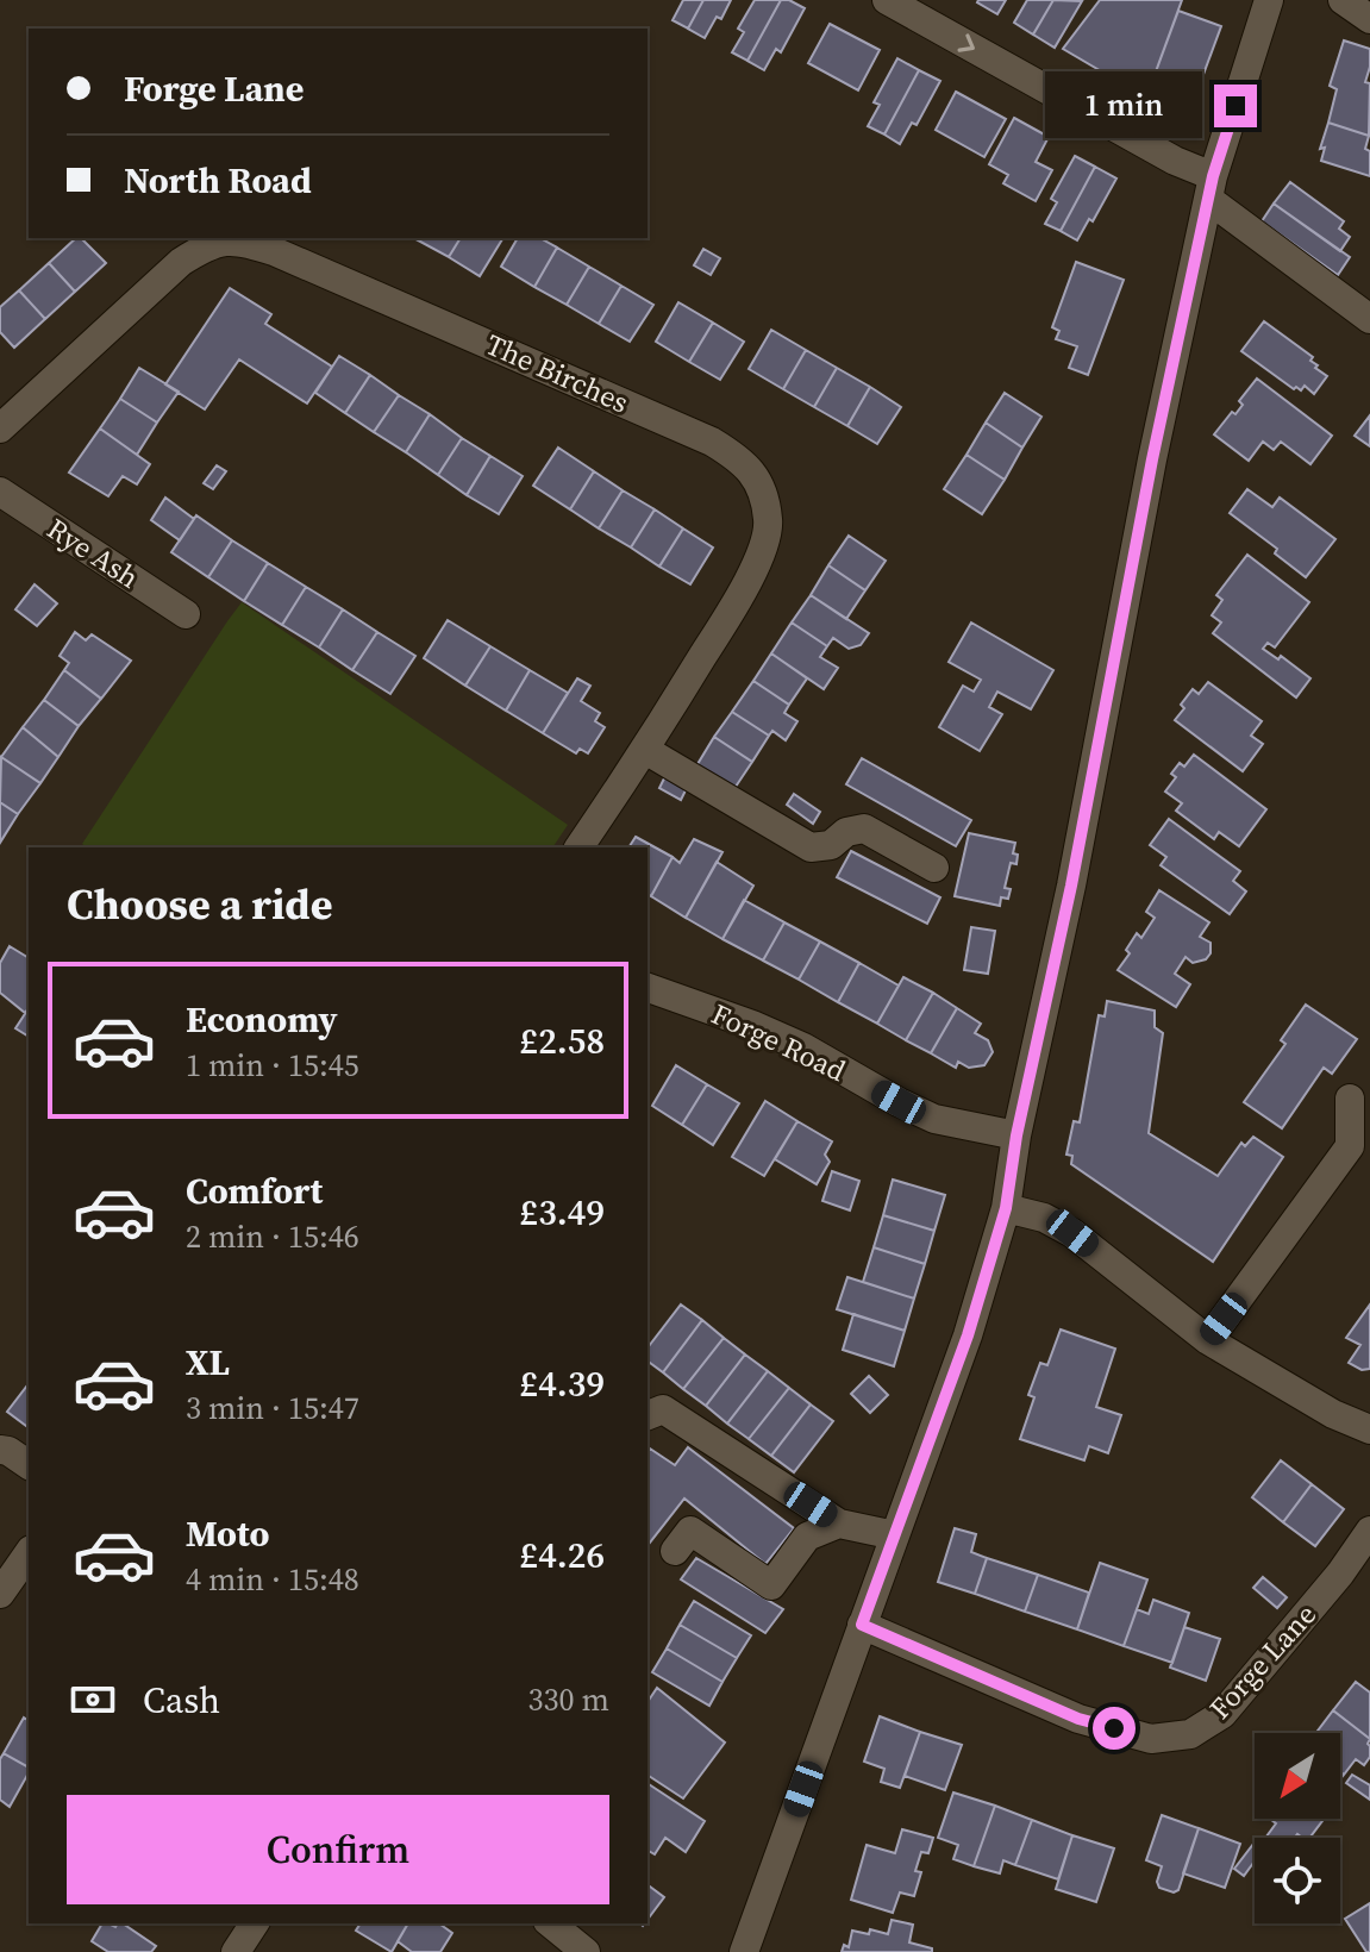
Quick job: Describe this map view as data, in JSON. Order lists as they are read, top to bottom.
{
  "streets": {
    "street": [
      "The Birches",
      "Rye Ash",
      "Forge Road",
      "Forge Lane"
    ]
  },
  "north": "bottom left",
  "page": {
    "banner": ["Forge Lane", "North Road"],
    "bubble": "1 min",
    "heading": "Choose a ride",
    "list": [
      {
        "name": "Economy",
        "note": "1 min · 15:45",
        "value": "£2.58"
      },
      {
        "name": "Comfort",
        "note": "2 min · 15:46",
        "value": "£3.49"
      },
      {
        "name": "XL",
        "note": "3 min · 15:47",
        "value": "£4.39"
      },
      {
        "name": "Moto",
        "note": "4 min · 15:48",
        "value": "£4.26"
      }
    ],
    "pay": ["Cash", "330 m"],
    "buttons": "Confirm"
  }
}
